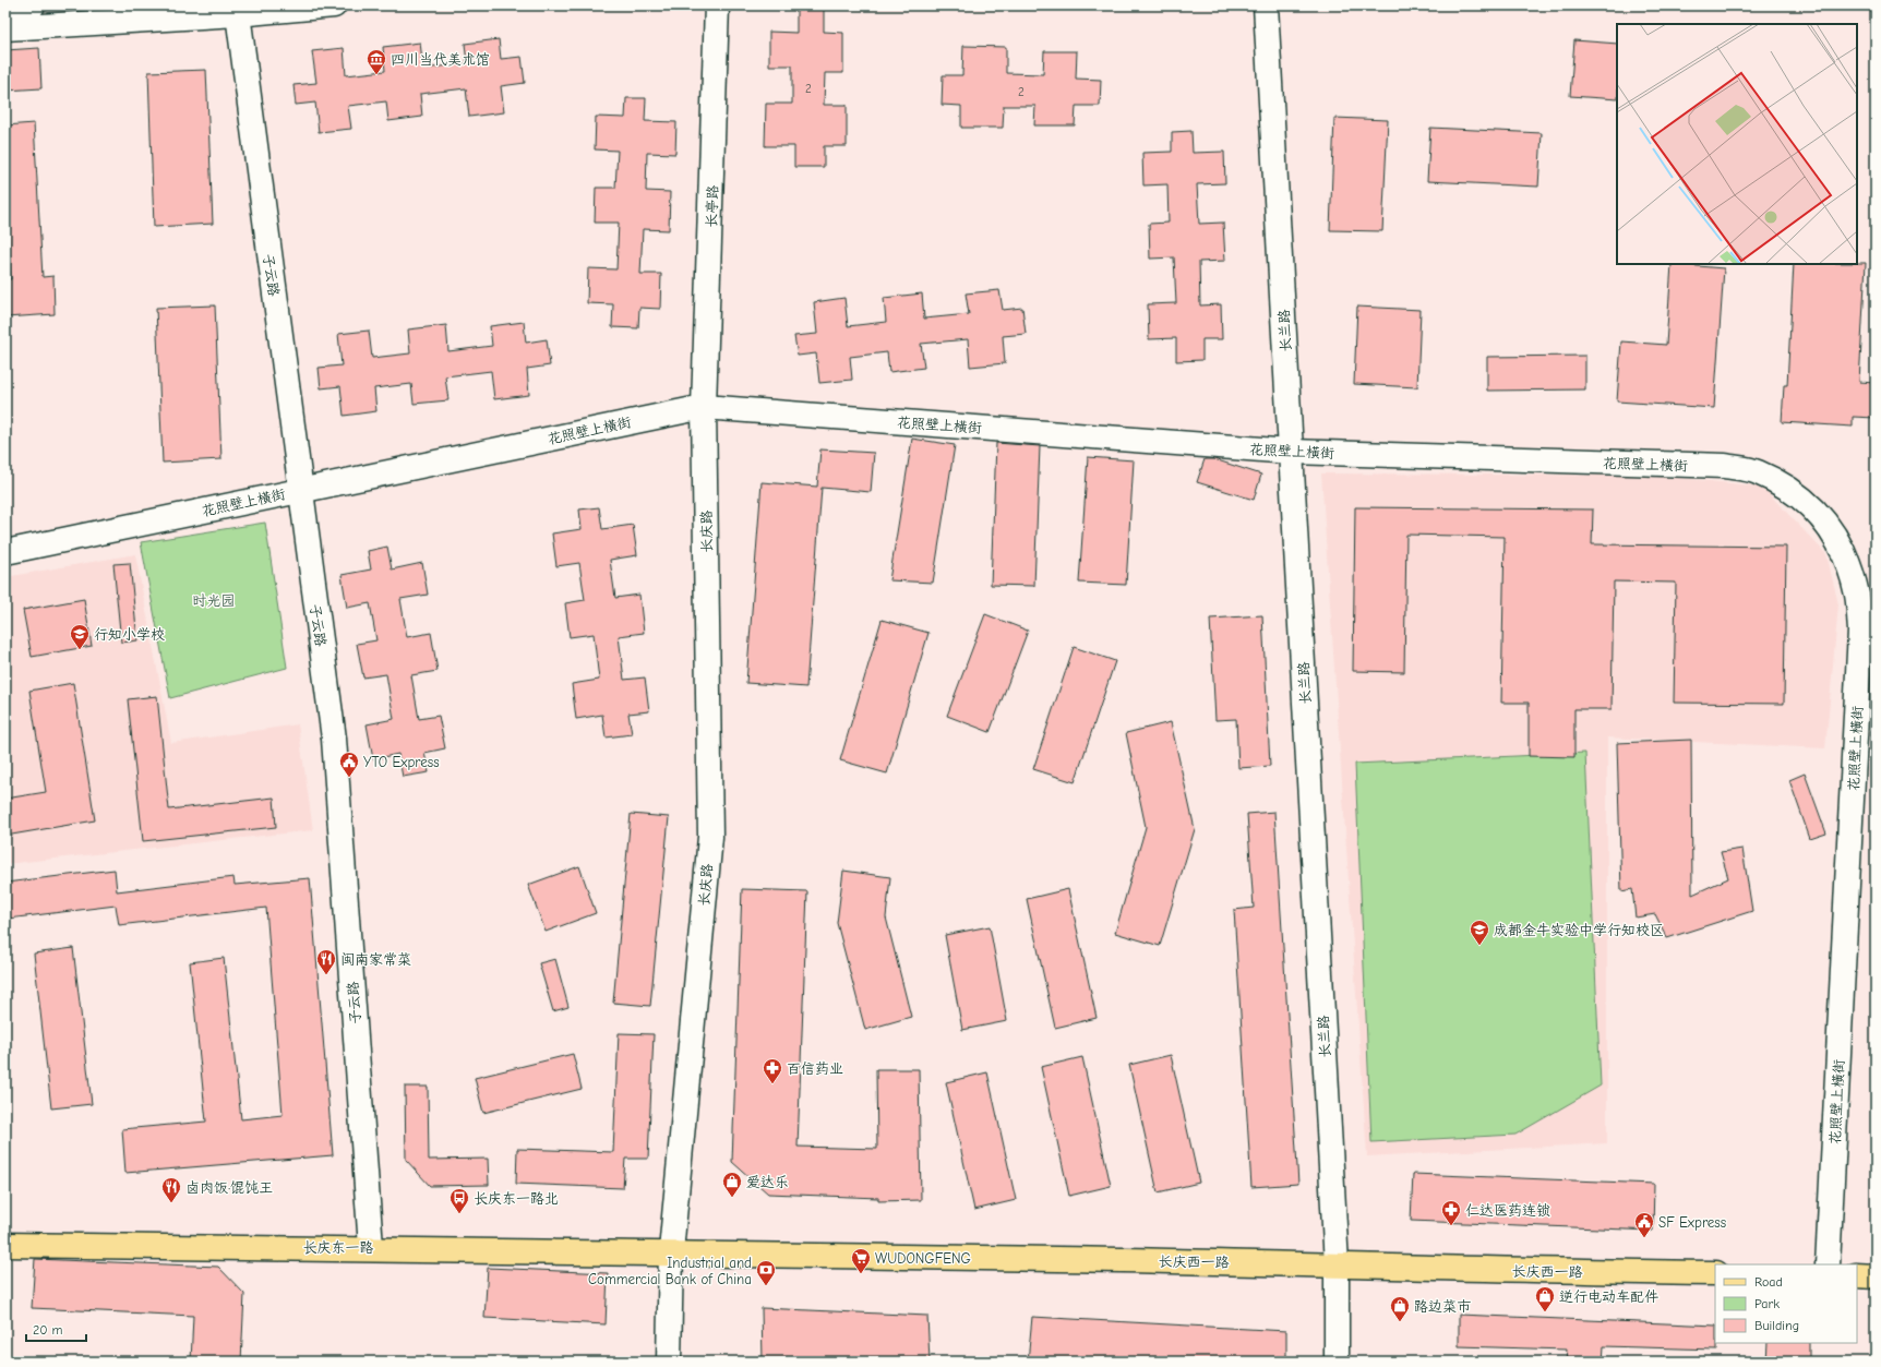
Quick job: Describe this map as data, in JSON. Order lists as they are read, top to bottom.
{
  "streets": {
    "main road": ["长庆东一路", "长庆西一路"],
    "street": [
      "长亭路",
      "子云路",
      "长兰路",
      "花照壁上横街",
      "长庆路"
    ]
  },
  "crossings": [
    ["长亭路", "花照壁上横街"],
    ["长亭路", "长庆路"],
    ["子云路", "花照壁上横街"],
    ["子云路", "长庆东一路"],
    ["长兰路", "花照壁上横街"],
    ["长兰路", "长庆西一路"],
    ["花照壁上横街", "长庆路"],
    ["长庆路", "长庆东一路"],
    ["长庆路", "长庆西一路"],
    ["长庆东一路", "长庆西一路"]
  ],
  "parks": ["时光园"],
  "places": {
    "museum": ["四川当代美术馆"],
    "school or university": ["行知小学校", "成都金牛实验中学行知校区"],
    "public building": ["YTO Express", "SF Express"],
    "restaurant": ["闽南家常菜", "卤肉饭·馄饨王"],
    "pharmacy": ["百信药业", "仁达医药连锁"],
    "shop": ["爱达乐", "逆行电动车配件", "路边菜市"],
    "bus stop": ["长庆东一路北"],
    "supermarket": ["WUDONGFENG"],
    "bank": ["Industrial and Commercial Bank of China"]
  },
  "house_numbers": ["2", "2"],
  "legend": ["Road", "Park", "Building"],
  "scale_bar": "20 m"
}
